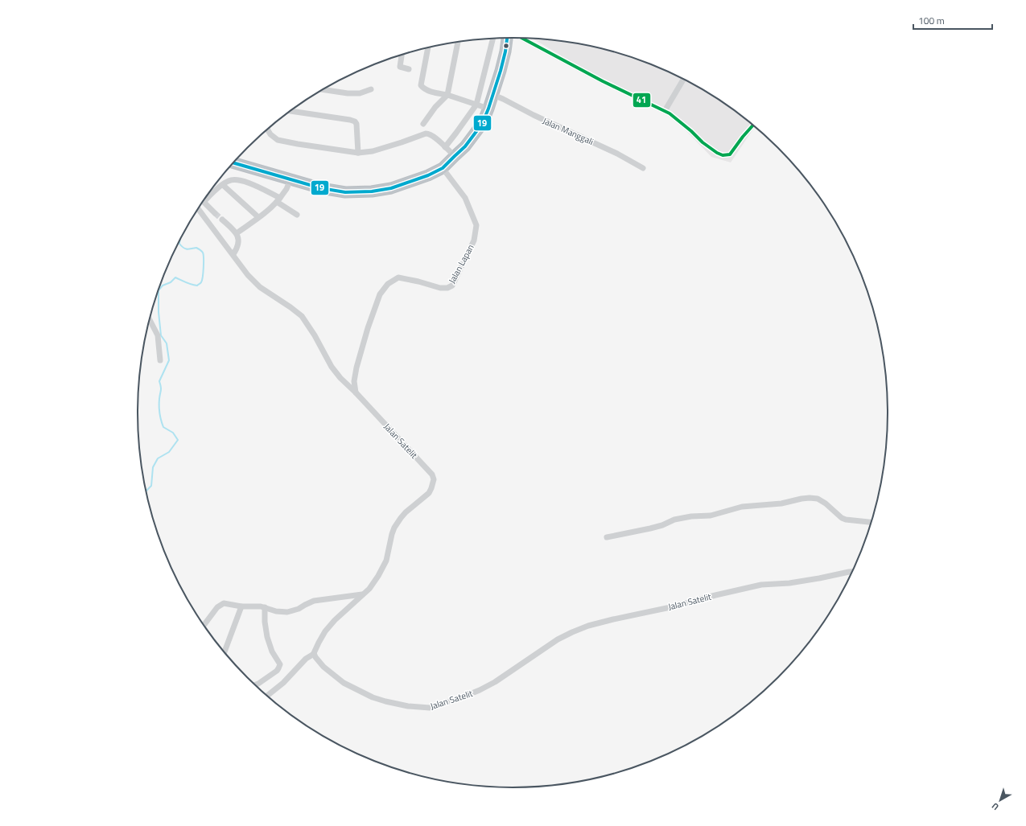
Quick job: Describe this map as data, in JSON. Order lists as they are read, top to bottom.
{
  "streets": {
    "street": ["Jalan Manggali", "Jalan Lapan", "Jalan Satelit"]
  },
  "crossings": [
    ["Jalan Lapan", "Jalan Satelit"]
  ],
  "lines": ["transit line 19", "transit line 41"],
  "scale_bar": "100 m",
  "north": "bottom left"
}
